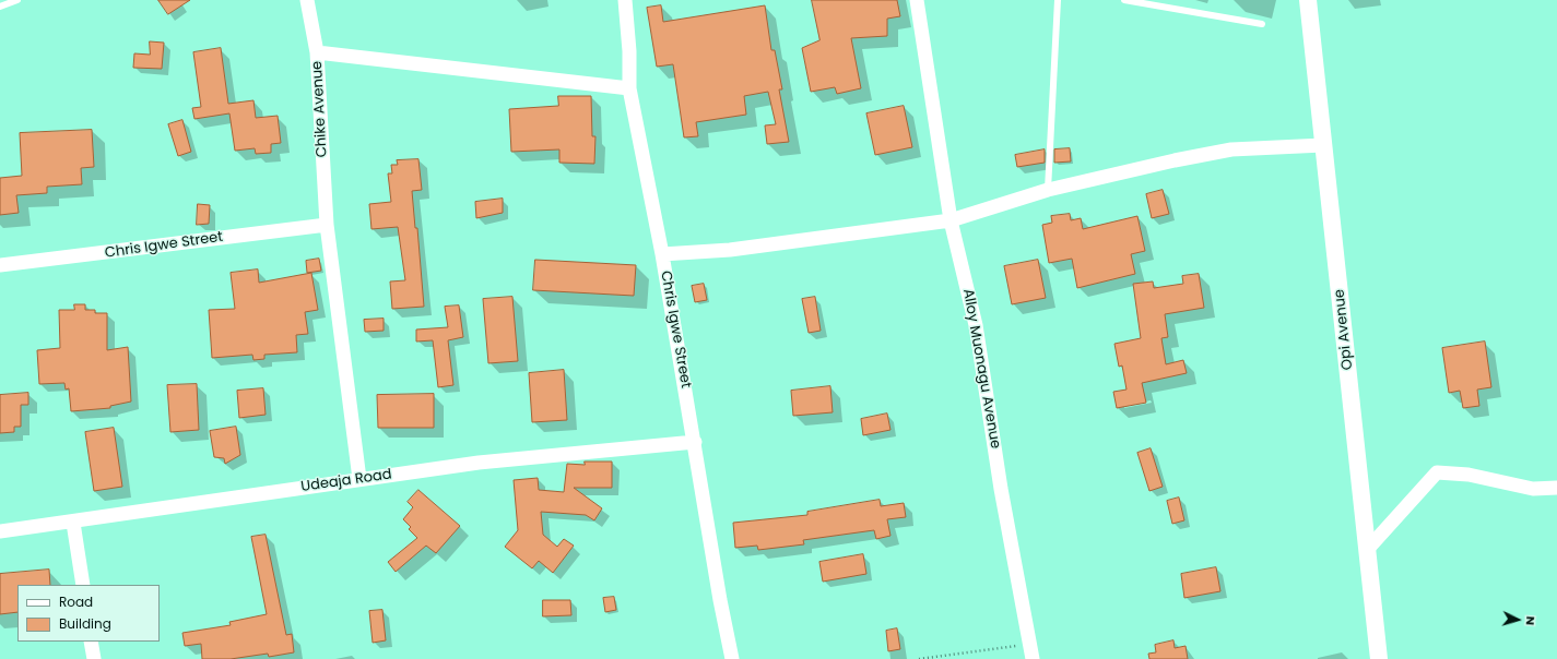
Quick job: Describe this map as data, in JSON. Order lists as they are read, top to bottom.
{
  "streets": {
    "street": [
      "Chike Avenue",
      "Chris Igwe Street",
      "Opi Avenue",
      "Alloy Muonagu Avenue",
      "Udeaja Road"
    ]
  },
  "crossings": [
    ["Chike Avenue", "Chris Igwe Street"],
    ["Chike Avenue", "Udeaja Road"],
    ["Chris Igwe Street", "Udeaja Road"]
  ],
  "legend": ["Road", "Building"],
  "north": "right"
}
